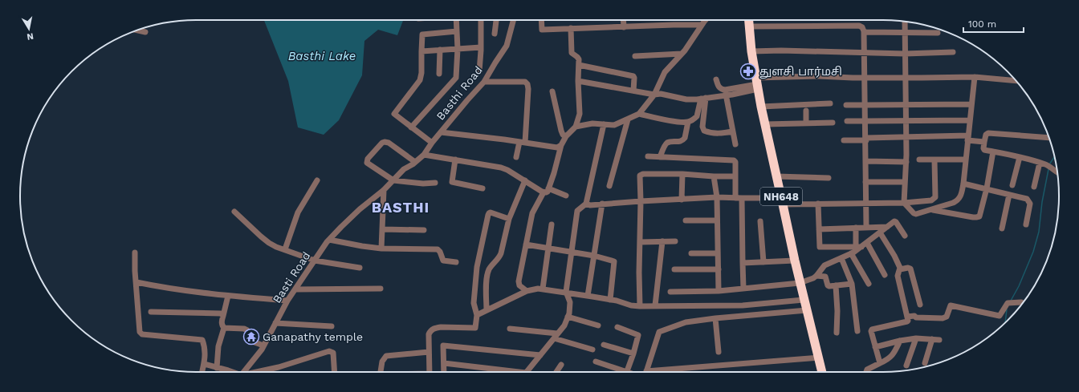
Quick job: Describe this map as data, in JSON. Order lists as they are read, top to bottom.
{
  "streets": {
    "highway": ["NH648"],
    "street": ["Basthi Road", "Basti Road"]
  },
  "crossings": [
    ["Basthi Road", "Basti Road"]
  ],
  "districts": ["BASTHI"],
  "water": ["Basthi Lake"],
  "places": {
    "pharmacy": ["துளசி பார்மசி"],
    "temple": ["Ganapathy temple"]
  },
  "scale_bar": "100 m",
  "north": "bottom"
}
